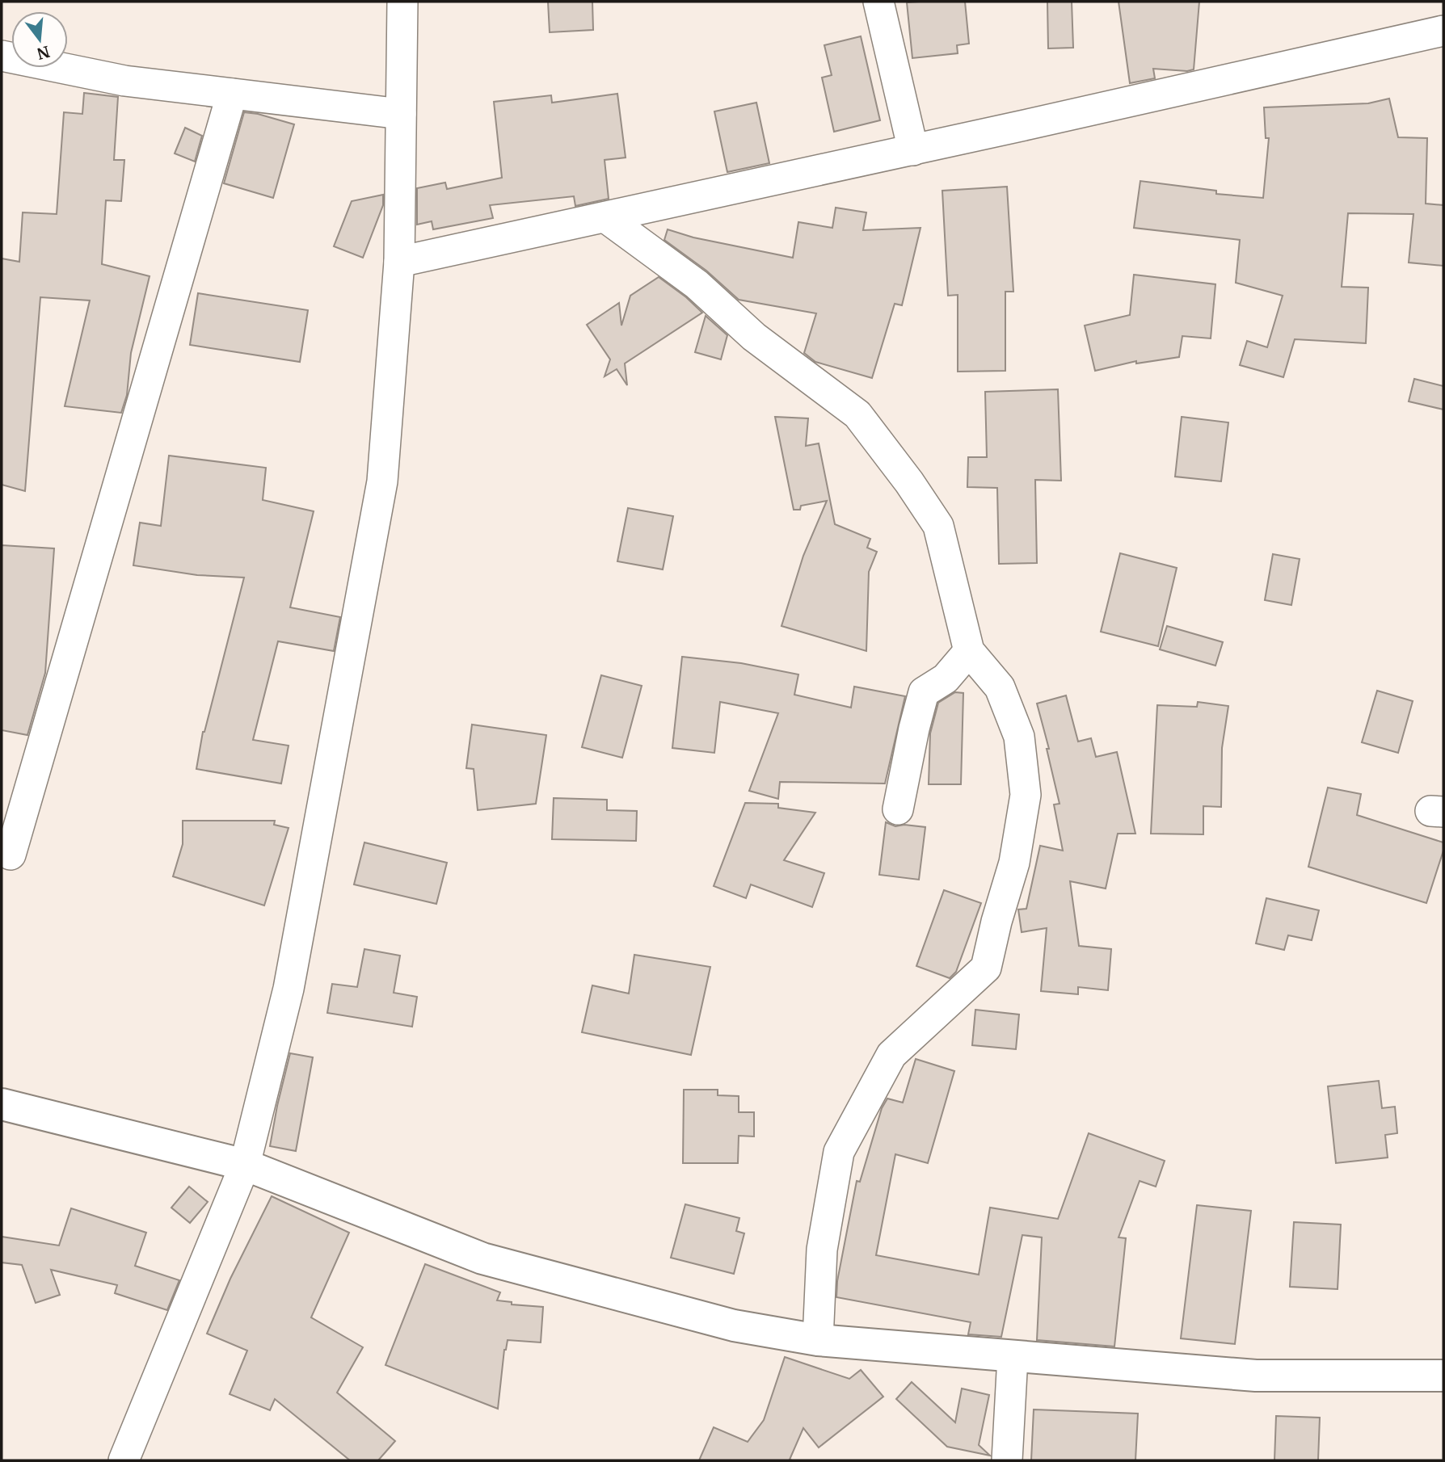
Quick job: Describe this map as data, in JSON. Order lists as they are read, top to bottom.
{
  "north": "bottom"
}
